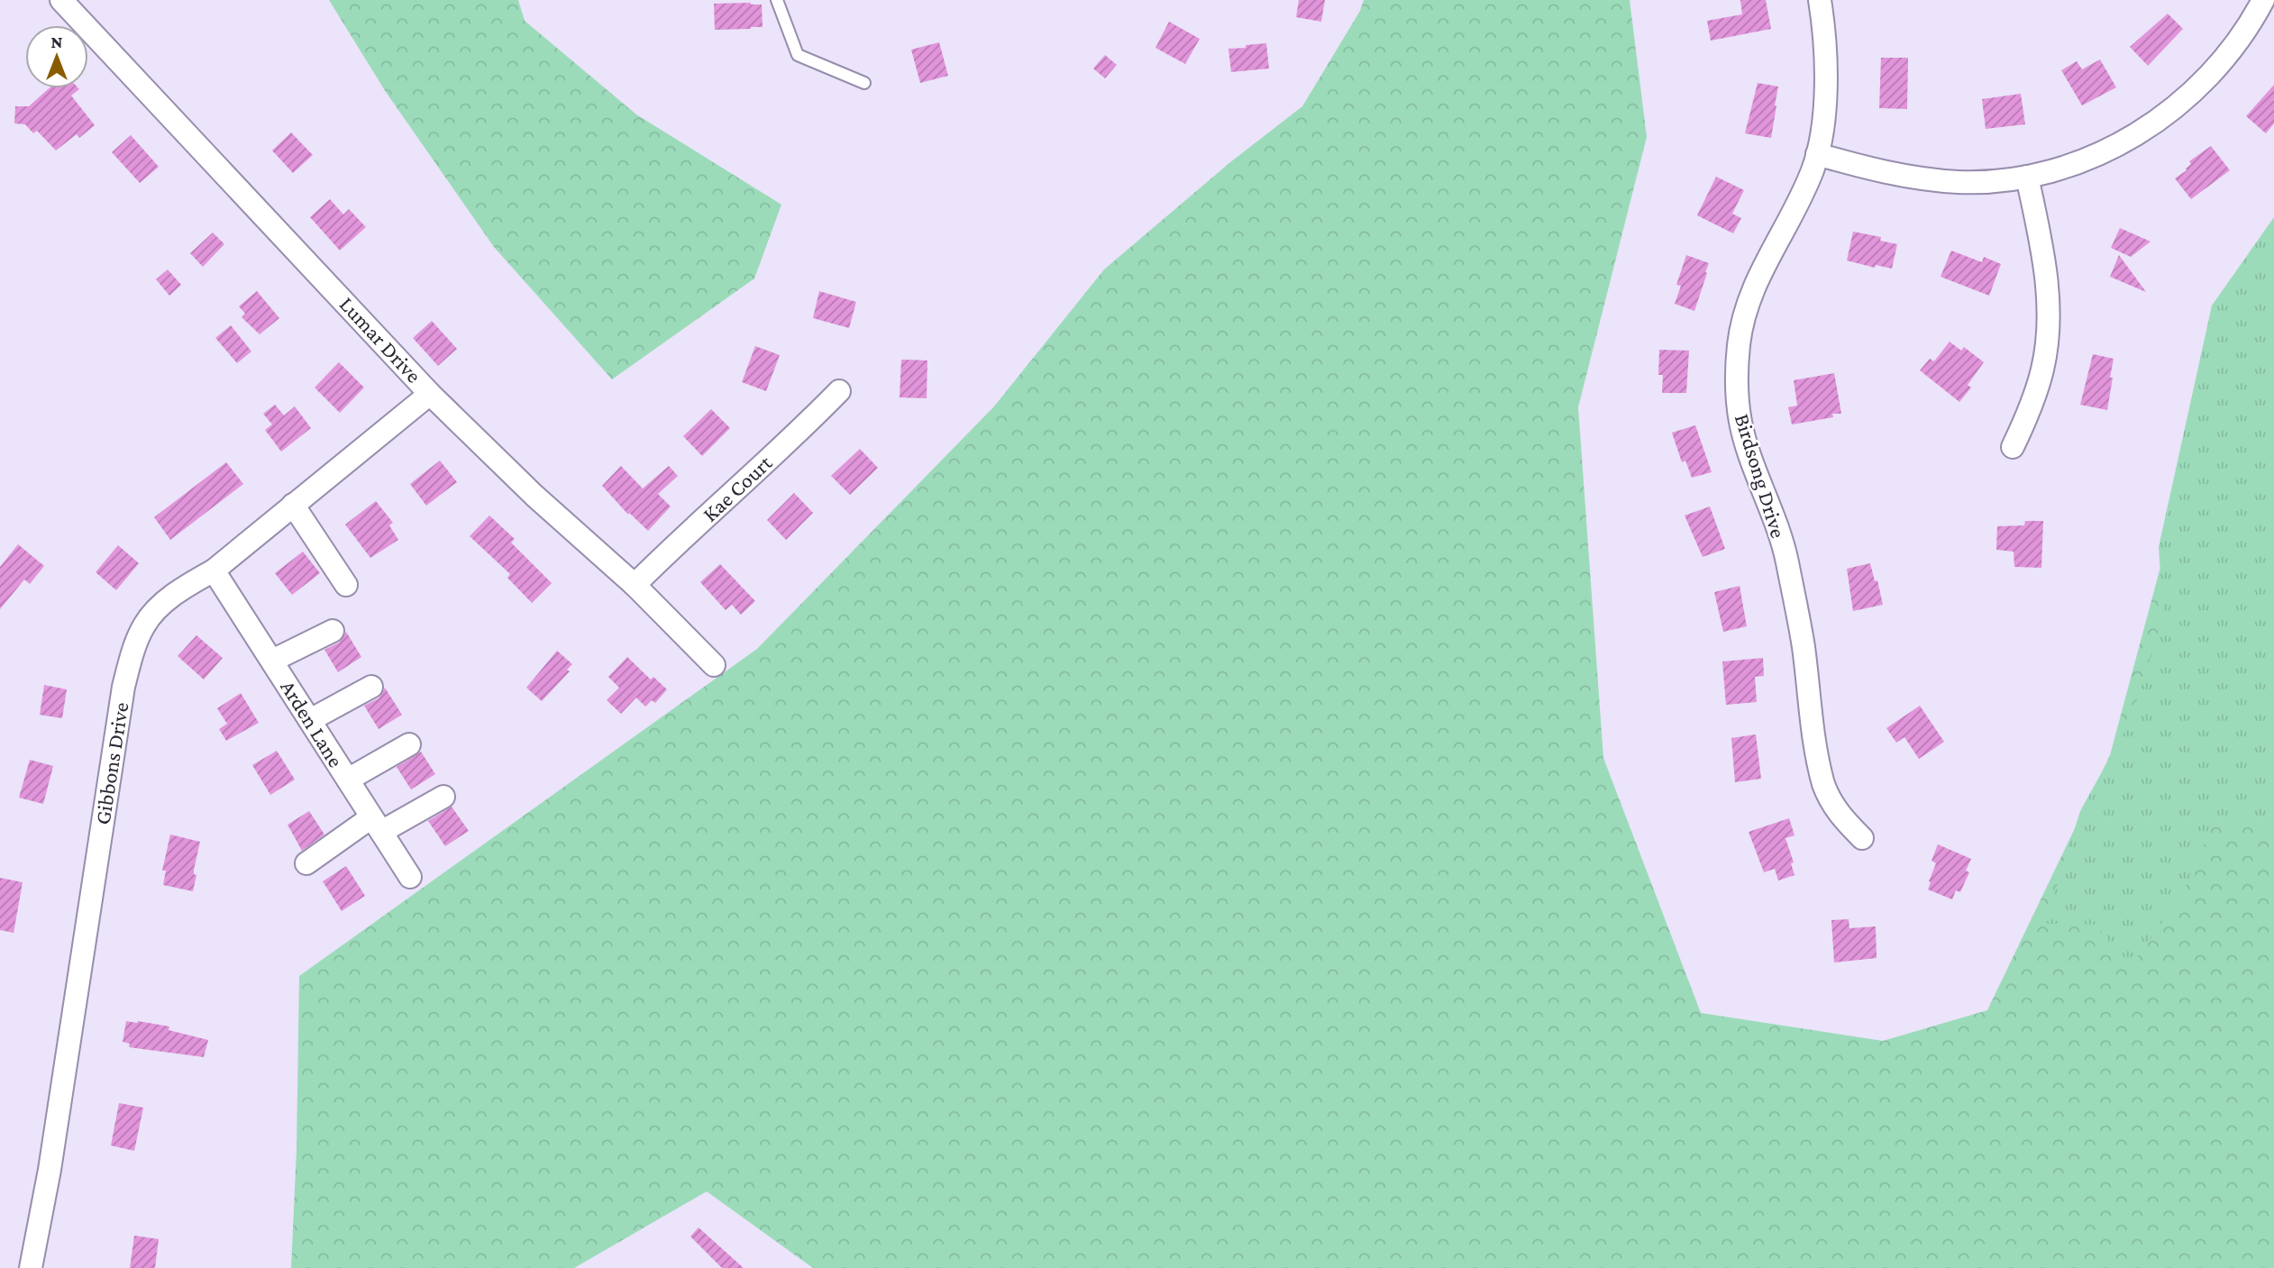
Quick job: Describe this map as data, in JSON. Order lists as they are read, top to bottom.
{
  "streets": {
    "street": [
      "Lumar Drive",
      "Birdsong Drive",
      "Kae Court",
      "Arden Lane",
      "Gibbons Drive"
    ]
  },
  "crossings": [
    ["Lumar Drive", "Kae Court"],
    ["Lumar Drive", "Gibbons Drive"],
    ["Arden Lane", "Gibbons Drive"]
  ],
  "north": "top"
}
